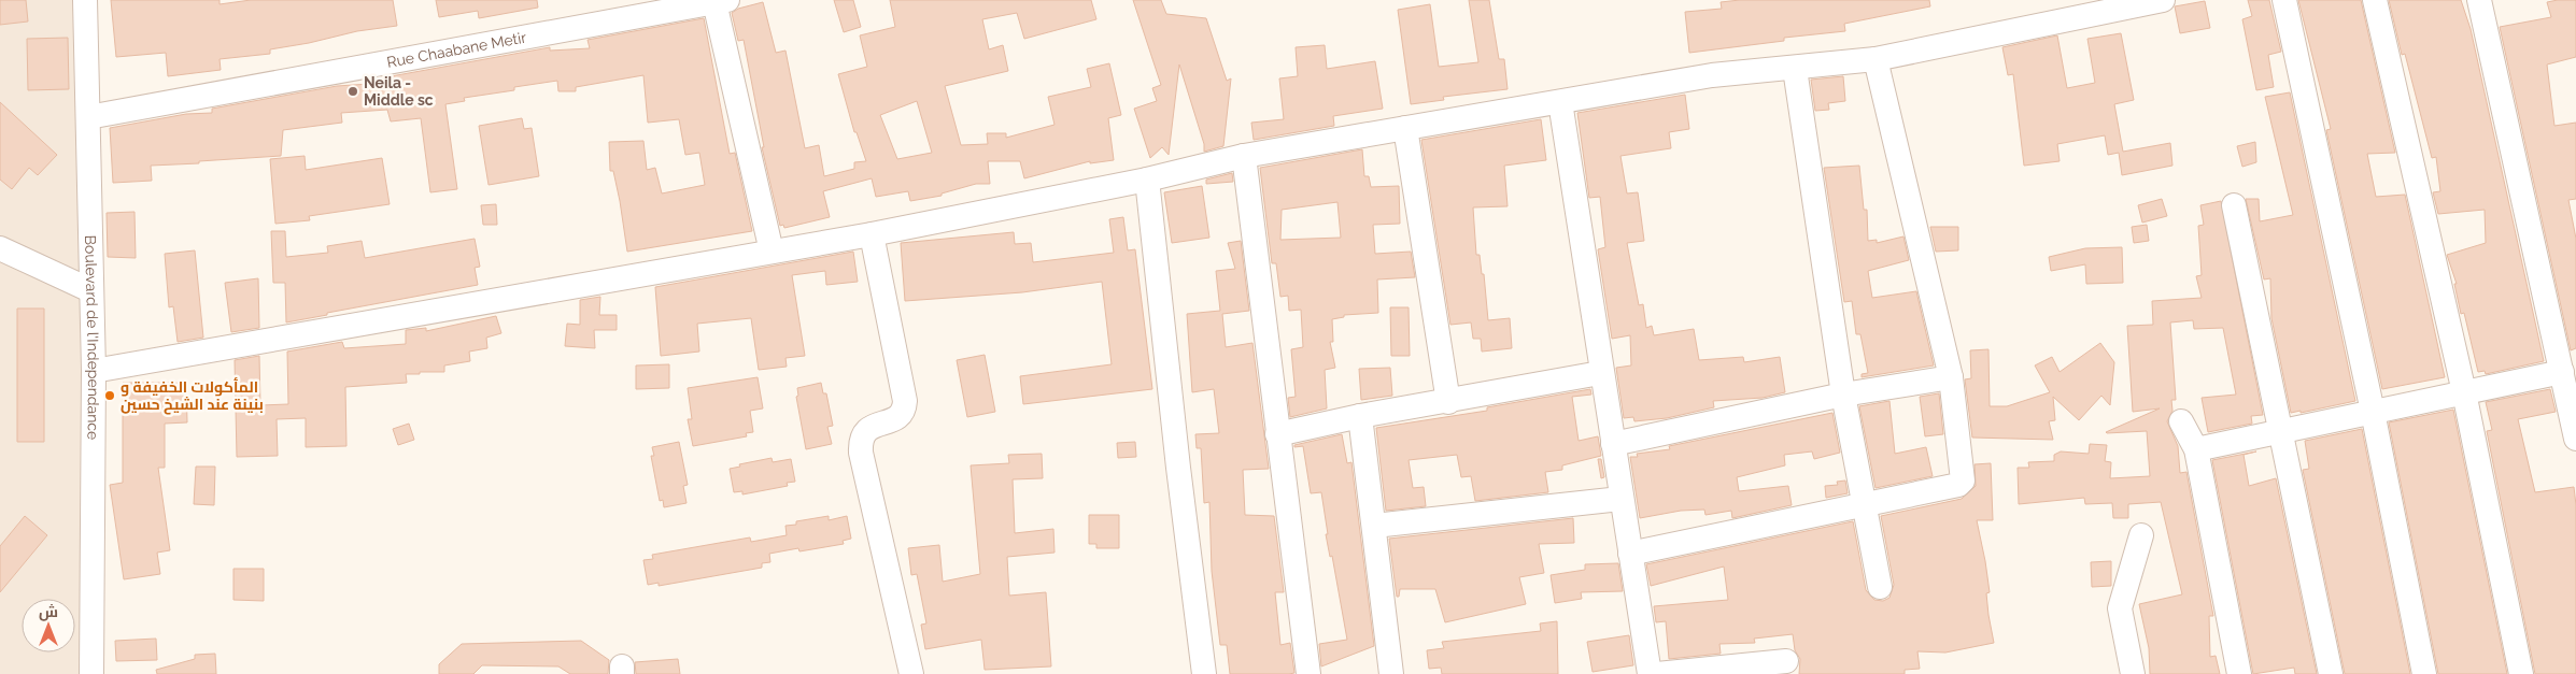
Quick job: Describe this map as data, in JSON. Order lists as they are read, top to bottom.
{
  "streets": {
    "street": ["Rue Chaabane Metir", "Boulevard de l'Independance"]
  },
  "crossings": [
    ["Rue Chaabane Metir", "Boulevard de l'Independance"]
  ],
  "places": ["Neila - Middle sc", "المأكولات الخفيفة و بنينة عند الشيخ حسين"],
  "north": "top"
}
